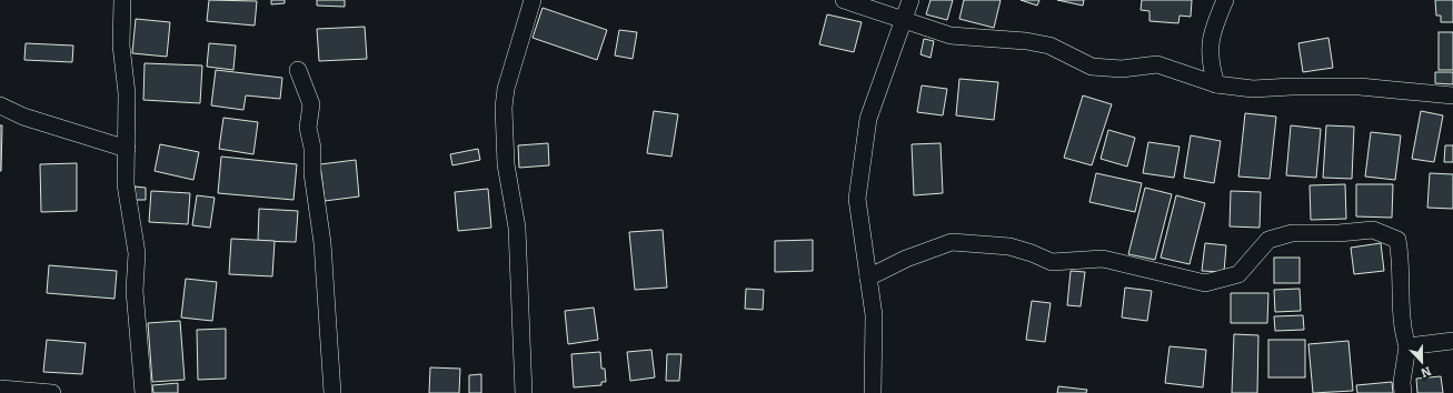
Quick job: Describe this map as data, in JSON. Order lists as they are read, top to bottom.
{
  "north": "bottom"
}
